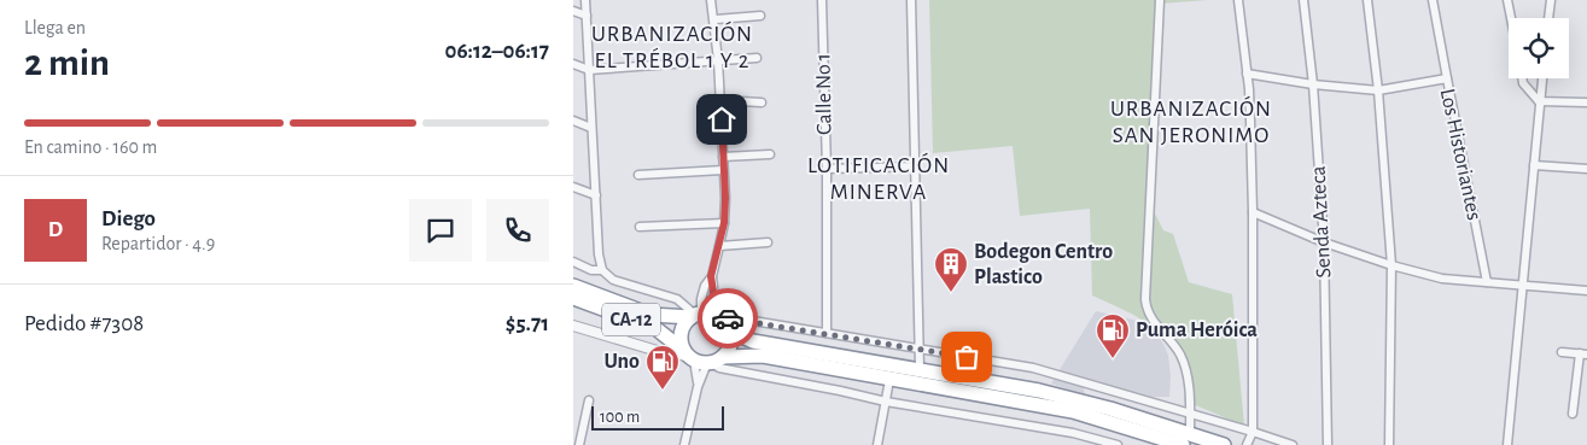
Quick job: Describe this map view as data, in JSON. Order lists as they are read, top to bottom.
{
  "streets": {
    "highway": ["CA-12"],
    "street": ["Calle No 1", "Los Historiantes", "Senda Azteca"]
  },
  "crossings": [
    ["Los Historiantes", "Senda Azteca"]
  ],
  "districts": ["URBANIZACIÓN EL TRÉBOL 1 Y 2", "URBANIZACIÓN SAN JERONIMO", "LOTIFICACIÓN MINERVA"],
  "places": {
    "building": ["Bodegon Centro Plastico"],
    "fuel station": ["Puma Heróica", "Uno"]
  },
  "scale_bar": "100 m",
  "page": {
    "heading": ["2 min", "Llega en", "06:12–06:17"],
    "panel": [
      "Diego",
      "Repartidor · 4.9",
      "Pedido #7308",
      "$5.71"
    ],
    "bar": "En camino · 160 m",
    "round": "D",
    "scale": "100 m"
  }
}
